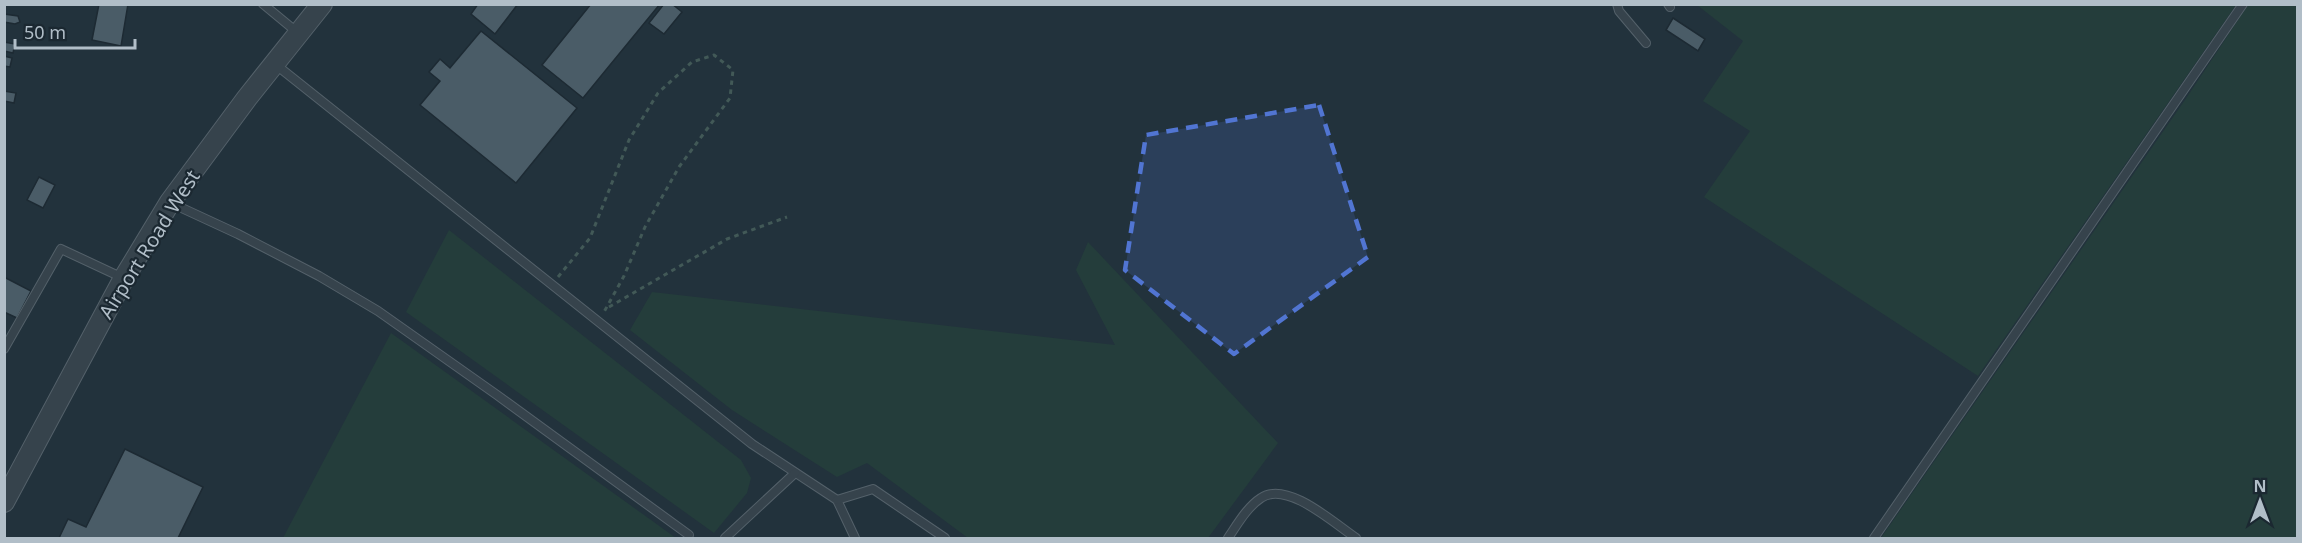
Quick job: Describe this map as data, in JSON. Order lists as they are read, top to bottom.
{
  "streets": {
    "street": ["Airport Road West"]
  },
  "scale_bar": "50 m",
  "north": "top"
}
